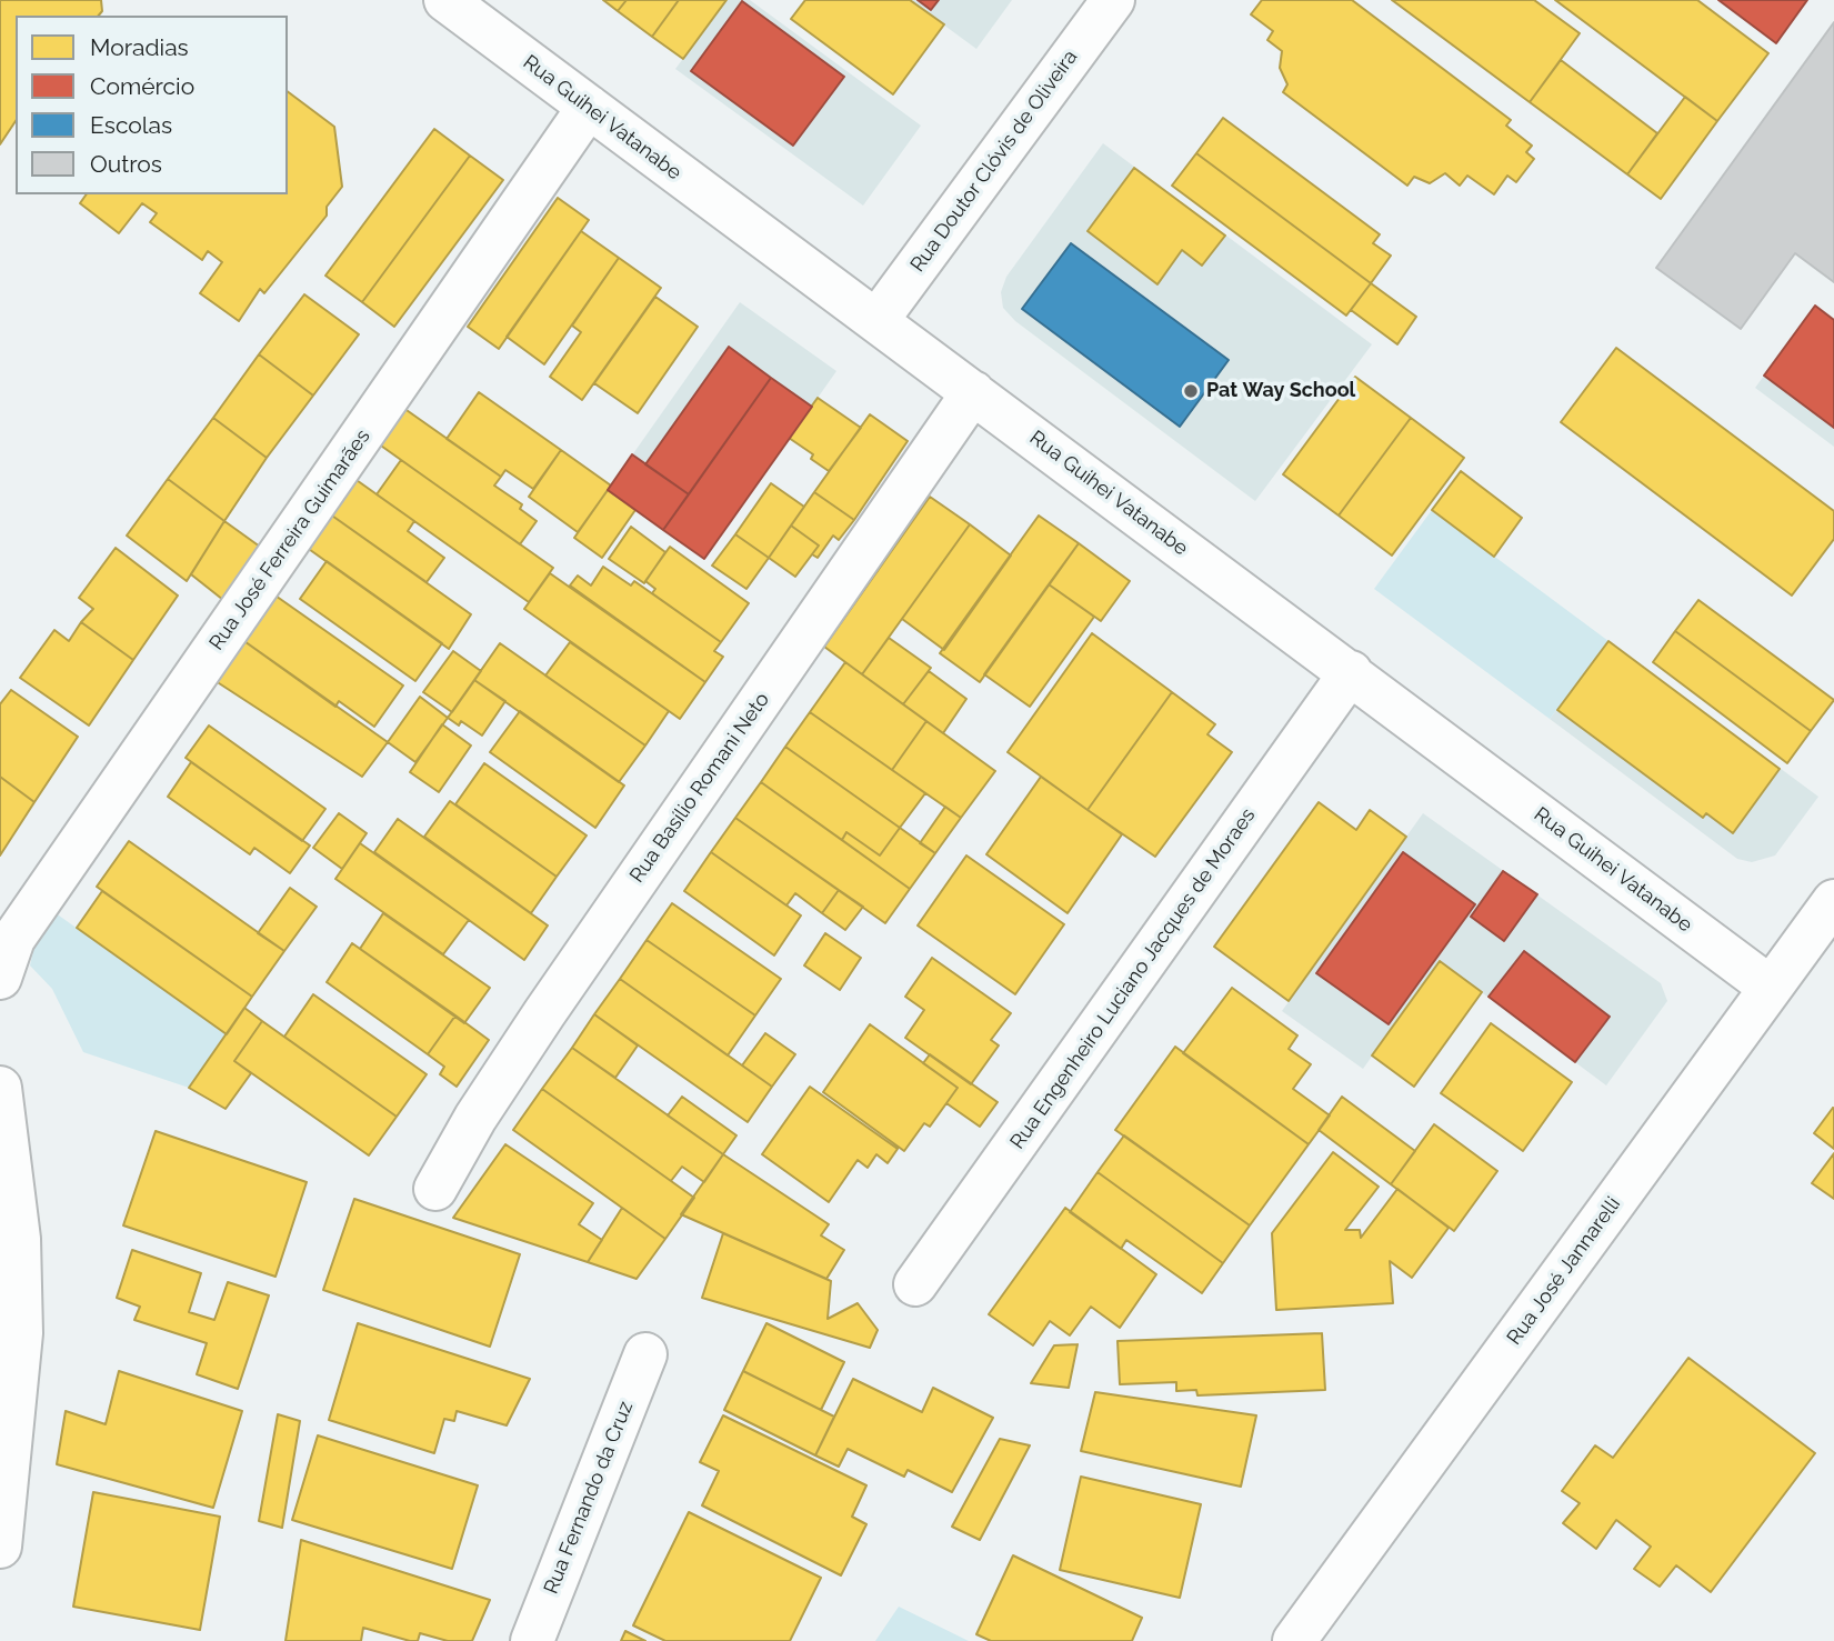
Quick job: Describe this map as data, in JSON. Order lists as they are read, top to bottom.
{
  "streets": {
    "street": [
      "Rua Guihei Vatanabe",
      "Rua Doutor Clóvis de Oliveira",
      "Rua José Ferreira Guimarães",
      "Rua Basílio Romani Neto",
      "Rua Engenheiro Luciano Jacques de Moraes",
      "Rua José Jannarelli",
      "Rua Fernando da Cruz"
    ]
  },
  "crossings": [
    ["Rua Guihei Vatanabe", "Rua Doutor Clóvis de Oliveira"],
    ["Rua Guihei Vatanabe", "Rua José Ferreira Guimarães"],
    ["Rua Guihei Vatanabe", "Rua Basílio Romani Neto"],
    ["Rua Guihei Vatanabe", "Rua Engenheiro Luciano Jacques de Moraes"],
    ["Rua Guihei Vatanabe", "Rua José Jannarelli"]
  ],
  "places": ["Pat Way School"],
  "legend": [
    "Moradias",
    "Comércio",
    "Escolas",
    "Outros"
  ]
}
